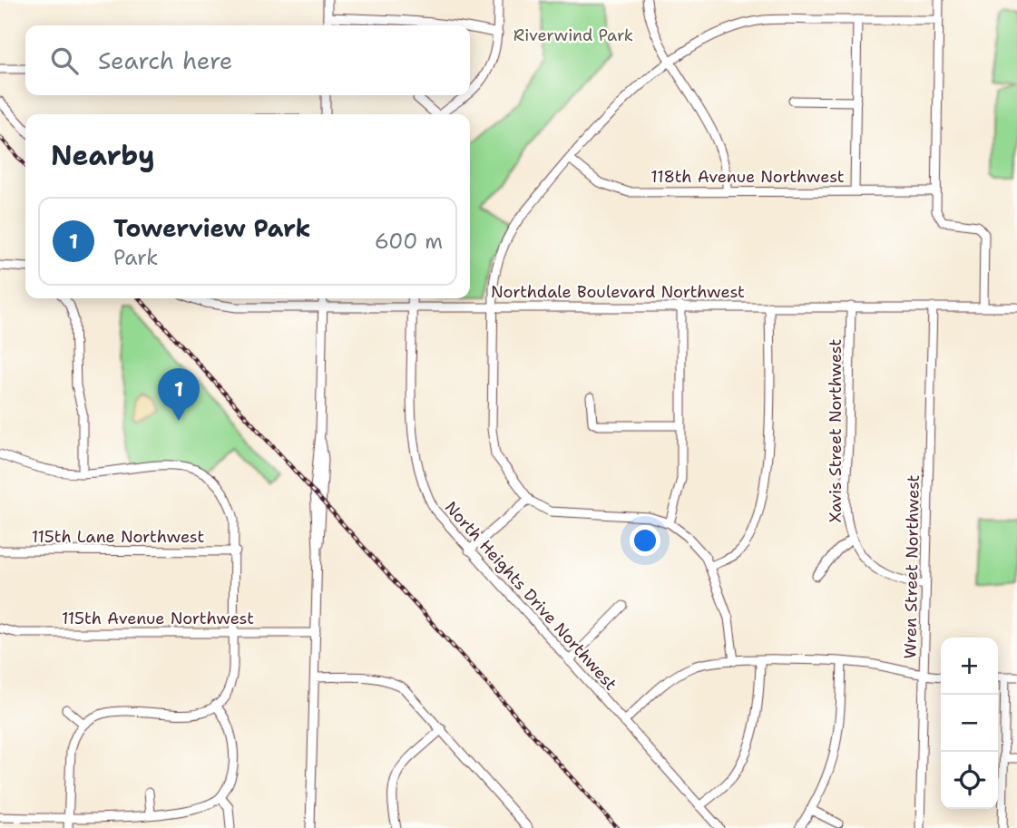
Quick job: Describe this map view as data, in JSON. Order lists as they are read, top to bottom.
{
  "streets": {
    "street": [
      "118th Avenue Northwest",
      "Northdale Boulevard Northwest",
      "Xavis Street Northwest",
      "115th Lane Northwest",
      "Wren Street Northwest",
      "North Heights Drive Northwest",
      "115th Avenue Northwest"
    ]
  },
  "crossings": [
    ["Northdale Boulevard Northwest", "Xavis Street Northwest"],
    ["Northdale Boulevard Northwest", "Wren Street Northwest"],
    ["Northdale Boulevard Northwest", "North Heights Drive Northwest"],
    ["Xavis Street Northwest", "Wren Street Northwest"]
  ],
  "parks": ["Riverwind Park"],
  "page": {
    "search": "Search here",
    "heading": "Nearby",
    "list": [
      {
        "mark": "1",
        "name": "Towerview Park",
        "note": "Park",
        "value": "600 m"
      }
    ],
    "pins": "1",
    "map_buttons": ["+", "−"]
  }
}
